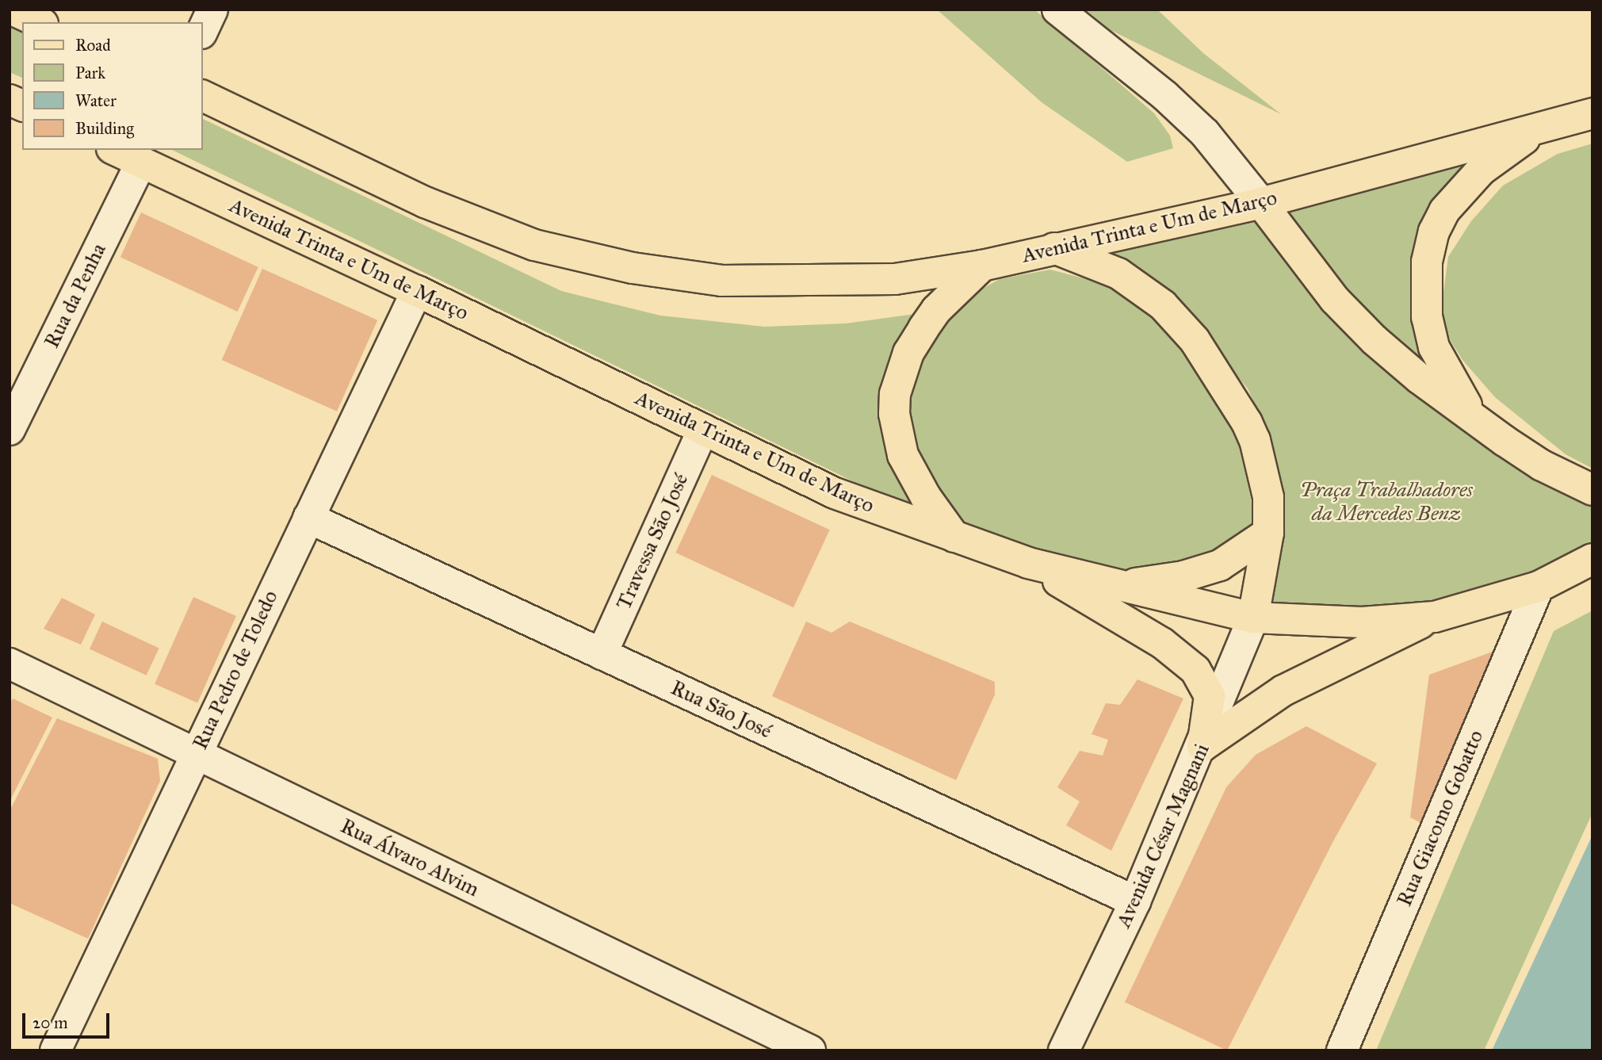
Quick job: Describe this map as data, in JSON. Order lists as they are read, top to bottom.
{
  "streets": {
    "main road": ["Avenida Trinta e Um de Março"],
    "street": [
      "Rua da Penha",
      "Travessa São José",
      "Rua Pedro de Toledo",
      "Rua São José",
      "Rua Giacomo Gobatto",
      "Avenida César Magnani",
      "Rua Álvaro Alvim"
    ]
  },
  "crossings": [
    ["Avenida Trinta e Um de Março", "Rua da Penha"],
    ["Avenida Trinta e Um de Março", "Travessa São José"],
    ["Avenida Trinta e Um de Março", "Rua Pedro de Toledo"],
    ["Avenida Trinta e Um de Março", "Rua Giacomo Gobatto"],
    ["Avenida Trinta e Um de Março", "Avenida César Magnani"],
    ["Travessa São José", "Rua São José"],
    ["Rua Pedro de Toledo", "Rua São José"],
    ["Rua Pedro de Toledo", "Rua Álvaro Alvim"],
    ["Rua São José", "Avenida César Magnani"]
  ],
  "parks": ["Praça Trabalhadores da Mercedes Benz"],
  "legend": [
    "Road",
    "Park",
    "Water",
    "Building"
  ],
  "scale_bar": "20 m"
}
